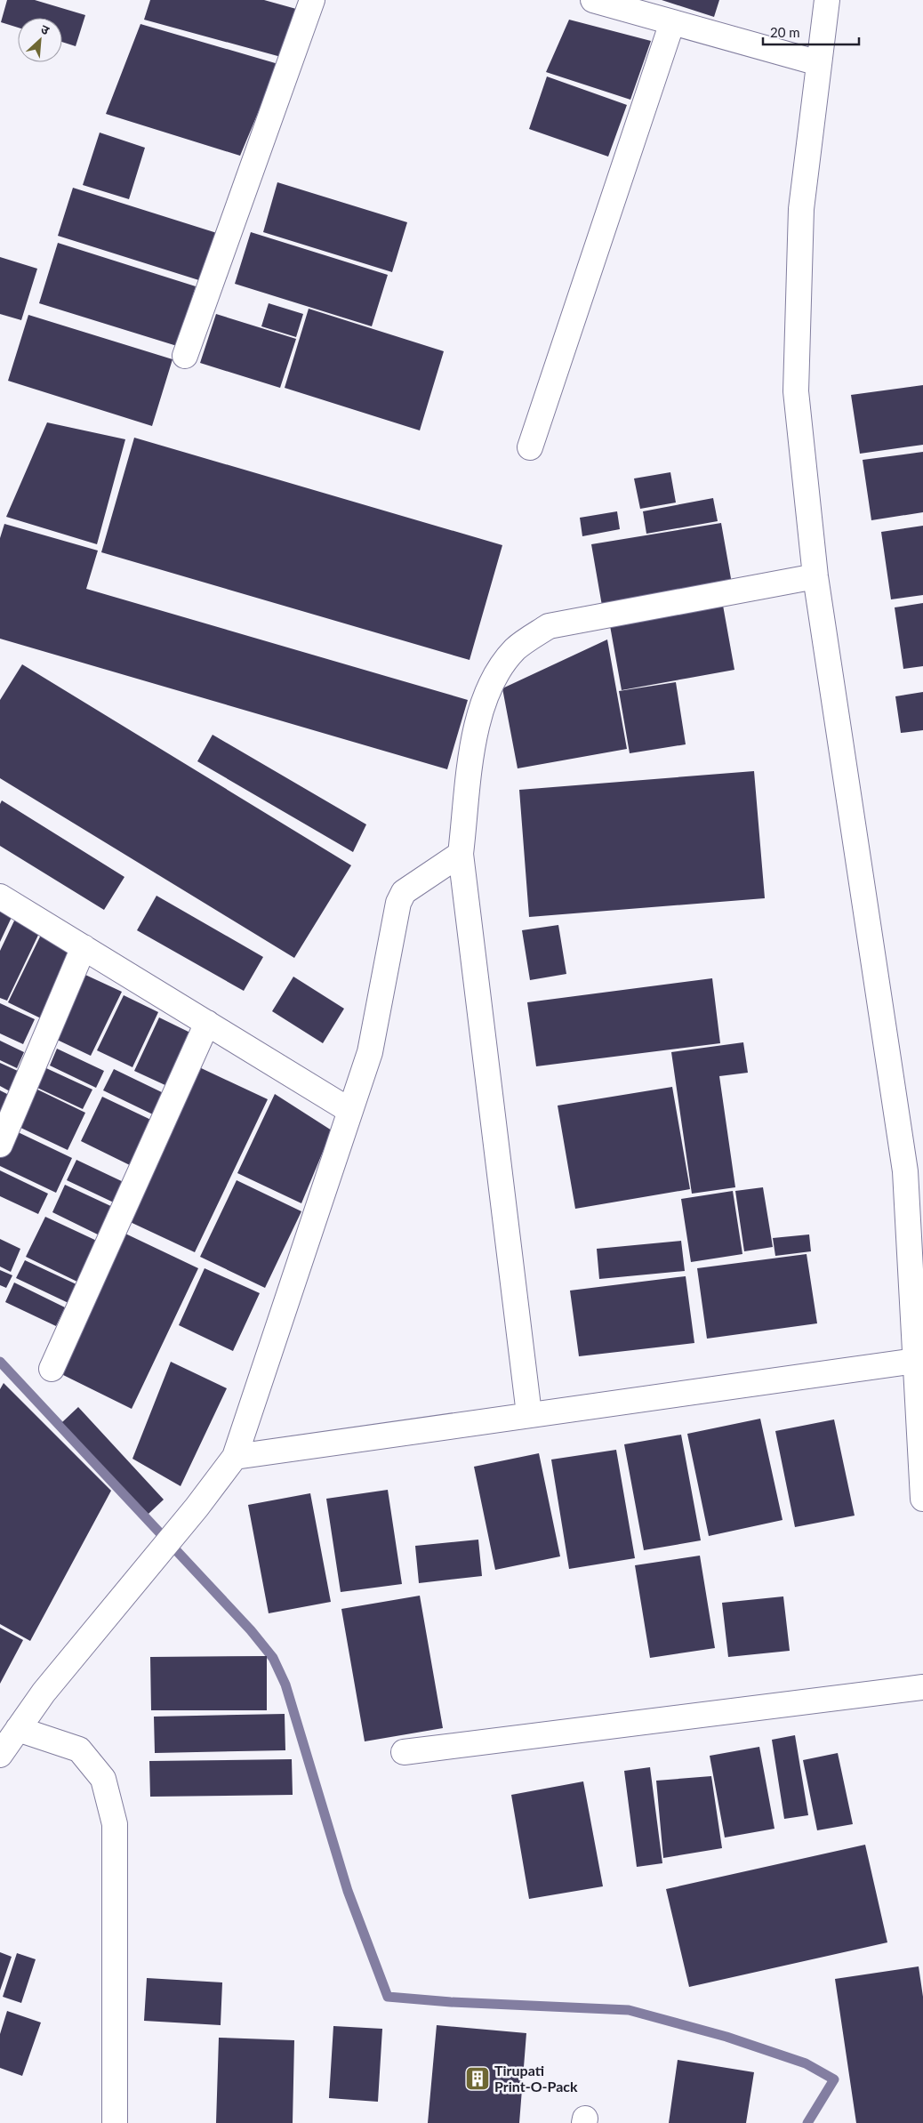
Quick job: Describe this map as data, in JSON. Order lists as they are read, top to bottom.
{
  "places": {
    "building": ["Tirupati Print-O-Pack"]
  },
  "scale_bar": "20 m",
  "north": "top right"
}
